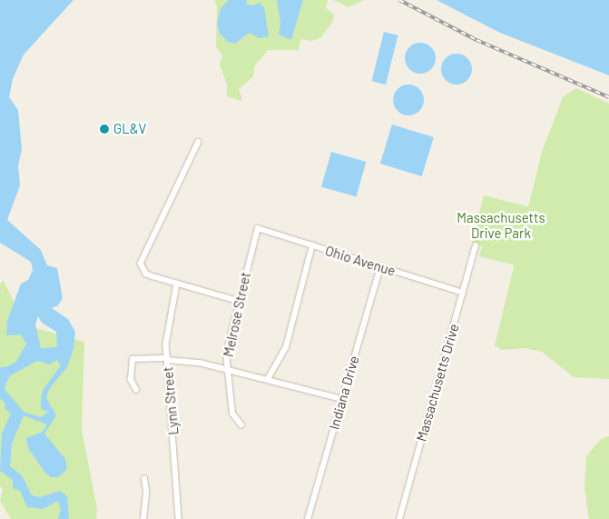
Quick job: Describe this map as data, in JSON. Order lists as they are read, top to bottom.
{
  "streets": {
    "street": [
      "Ohio Avenue",
      "Melrose Street",
      "Massachusetts Drive",
      "Indiana Drive",
      "Lynn Street"
    ]
  },
  "crossings": [
    ["Ohio Avenue", "Melrose Street"],
    ["Ohio Avenue", "Massachusetts Drive"],
    ["Ohio Avenue", "Indiana Drive"]
  ],
  "parks": ["Massachusetts Drive Park"],
  "places": ["GL&V"]
}
